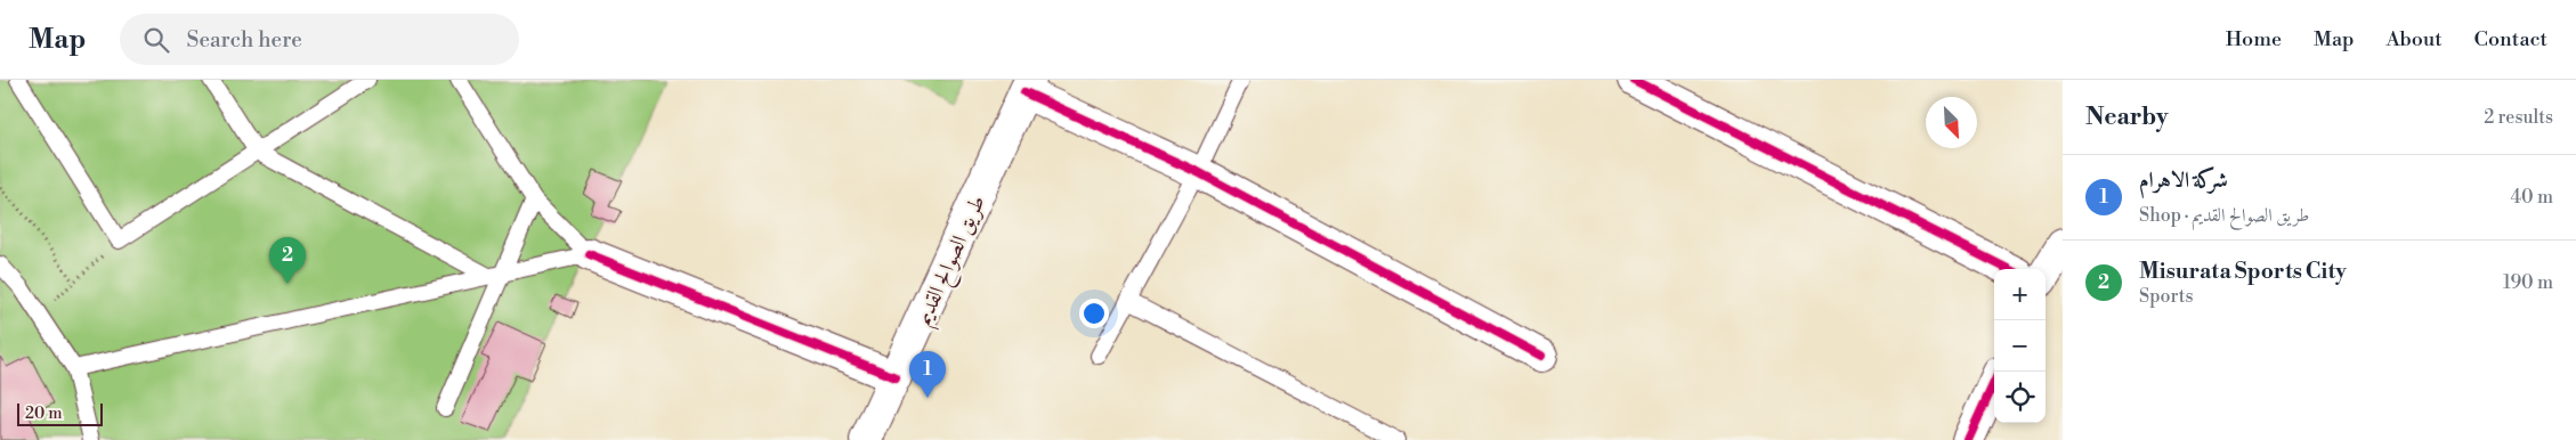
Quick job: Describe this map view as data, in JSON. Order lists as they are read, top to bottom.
{
  "streets": {
    "street": ["طريق الصوالح القديم"]
  },
  "scale_bar": "20 m",
  "north": "bottom right",
  "page": {
    "header": "Map",
    "search": "Search here",
    "nav": [
      "Home",
      "Map",
      "About",
      "Contact"
    ],
    "heading": ["Nearby", "2 results"],
    "list": [
      {
        "mark": "1",
        "name": "شركة الاهرام",
        "note": "Shop · طريق الصوالح القديم",
        "value": "40 m"
      },
      {
        "mark": "2",
        "name": "Misurata Sports City",
        "note": "Sports",
        "value": "190 m"
      }
    ],
    "pins": ["2", "1"],
    "map_buttons": ["+", "−"],
    "scale": "20 m"
  }
}
